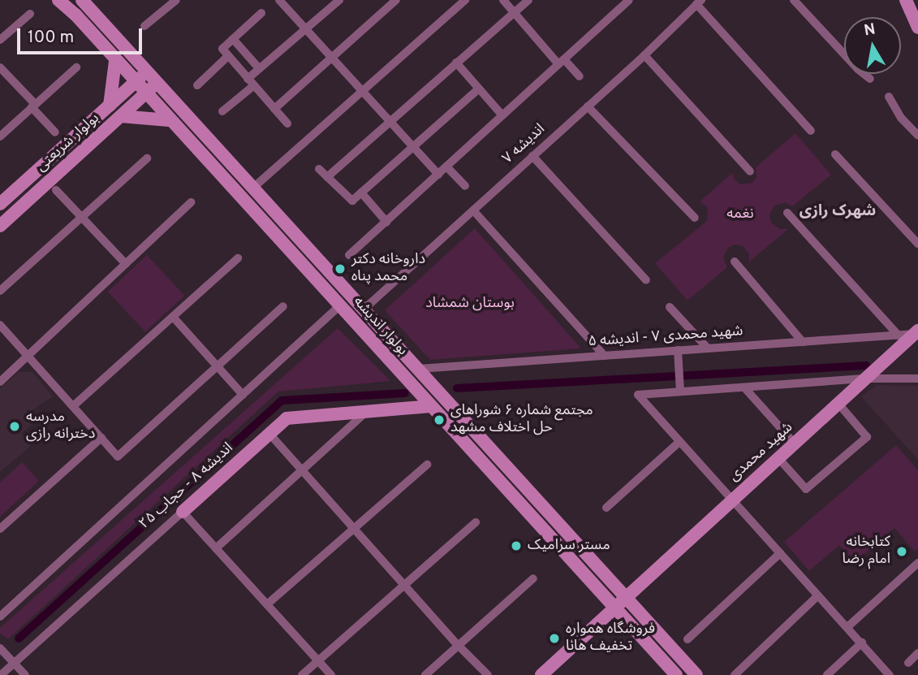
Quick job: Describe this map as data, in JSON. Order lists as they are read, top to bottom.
{
  "streets": {
    "main road": [
      "بولوار شریعتی",
      "بولوار اندیشه",
      "شهید محمدی",
      "اندیشه ۸ - حجاب ۲۵"
    ],
    "street": ["اندیشه ۷", "شهید محمدی ۷ - اندیشه ۵"]
  },
  "crossings": [
    ["بولوار شریعتی", "بولوار اندیشه"],
    ["اندیشه ۷", "بولوار اندیشه"],
    ["بولوار اندیشه", "شهید محمدی ۷ - اندیشه ۵"],
    ["بولوار اندیشه", "شهید محمدی"],
    ["بولوار اندیشه", "اندیشه ۸ - حجاب ۲۵"],
    ["شهید محمدی ۷ - اندیشه ۵", "شهید محمدی"]
  ],
  "districts": ["شهرک رازی"],
  "parks": ["نغمه", "بوستان شمشاد"],
  "places": [
    "داروخانه دکتر محمد پناه",
    "مجتمع شماره ۶ شوراهای حل اختلاف مشهد",
    "مدرسه دخترانه رازی",
    "مستر سرامیک",
    "کتابخانه امام رضا",
    "فروشگاه همواره تخفیف هانا"
  ],
  "scale_bar": "100 m",
  "north": "top"
}
